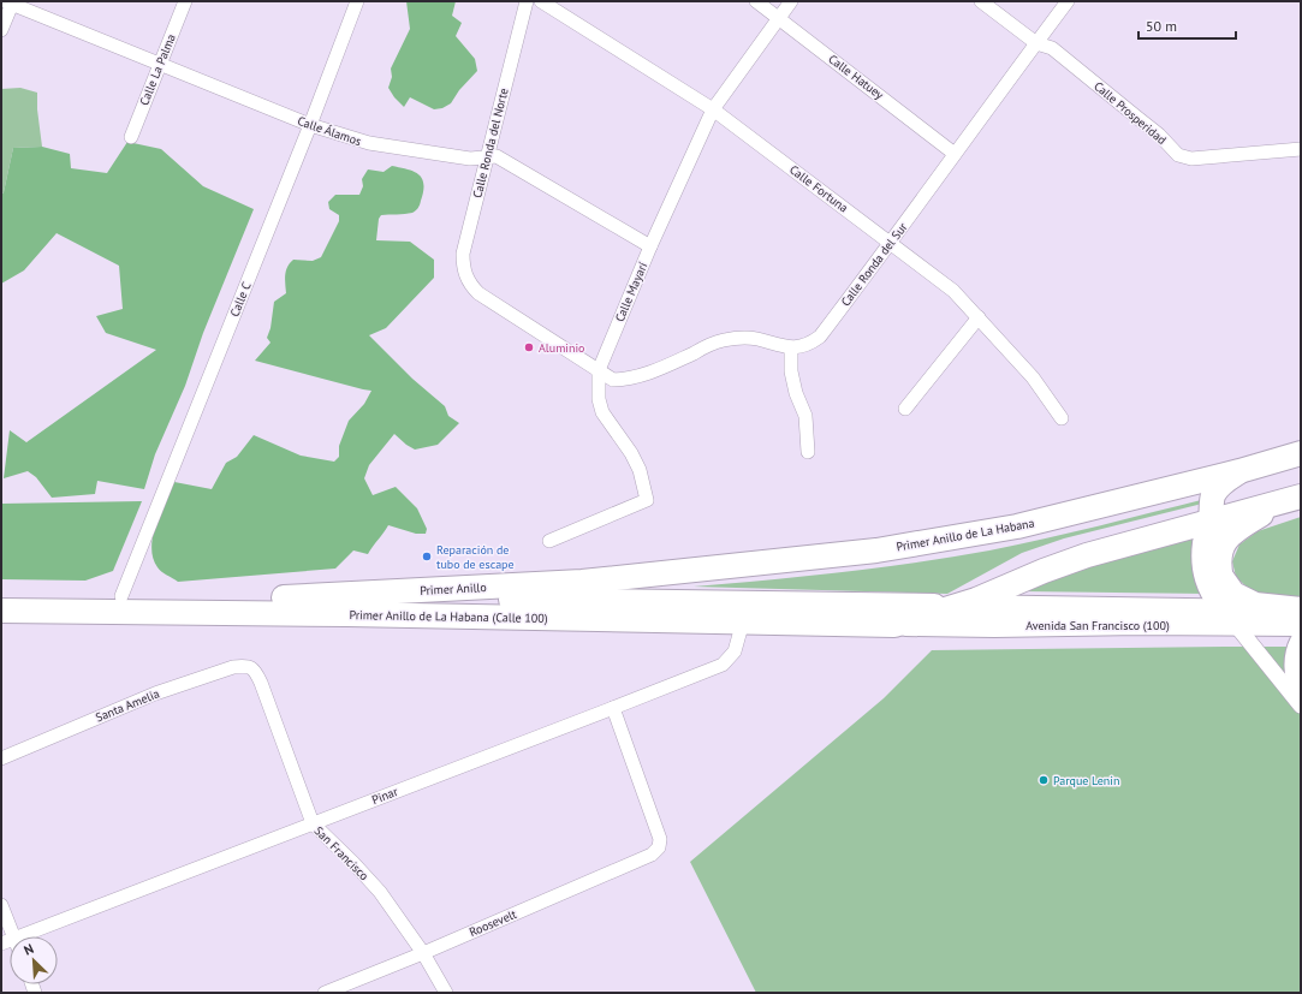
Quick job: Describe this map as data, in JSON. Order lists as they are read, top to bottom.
{
  "streets": {
    "highway": [
      "Primer Anillo de La Habana",
      "Primer Anillo",
      "Primer Anillo de La Habana (Calle 100)",
      "Avenida San Francisco (100)"
    ],
    "street": [
      "Calle La Palma",
      "Calle Hatuey",
      "Calle Prosperidad",
      "Calle Álamos",
      "Calle Ronda del Norte",
      "Calle Fortuna",
      "Calle Ronda del Sur",
      "Calle Mayarí",
      "Calle C",
      "Santa Amelia",
      "Pinar",
      "San Francisco",
      "Roosevelt"
    ]
  },
  "crossings": [
    ["Calle La Palma", "Calle Álamos"],
    ["Calle Hatuey", "Calle Ronda del Sur"],
    ["Calle Hatuey", "Calle Mayarí"],
    ["Calle Prosperidad", "Calle Ronda del Sur"],
    ["Calle Álamos", "Calle Ronda del Norte"],
    ["Calle Álamos", "Calle Mayarí"],
    ["Calle Álamos", "Calle C"],
    ["Calle Ronda del Norte", "Calle Mayarí"],
    ["Calle Fortuna", "Calle Ronda del Sur"],
    ["Calle Fortuna", "Calle Mayarí"],
    ["Calle C", "Primer Anillo de La Habana (Calle 100)"],
    ["Primer Anillo de La Habana", "Primer Anillo"],
    ["Primer Anillo", "Primer Anillo de La Habana (Calle 100)"],
    ["Primer Anillo de La Habana (Calle 100)", "Avenida San Francisco (100)"],
    ["Primer Anillo de La Habana (Calle 100)", "Pinar"],
    ["Santa Amelia", "San Francisco"],
    ["Pinar", "San Francisco"],
    ["Pinar", "Roosevelt"],
    ["San Francisco", "Roosevelt"]
  ],
  "places": ["Aluminio", "Reparación de tubo de escape", "Parque Lenin"],
  "scale_bar": "50 m",
  "north": "top left"
}
